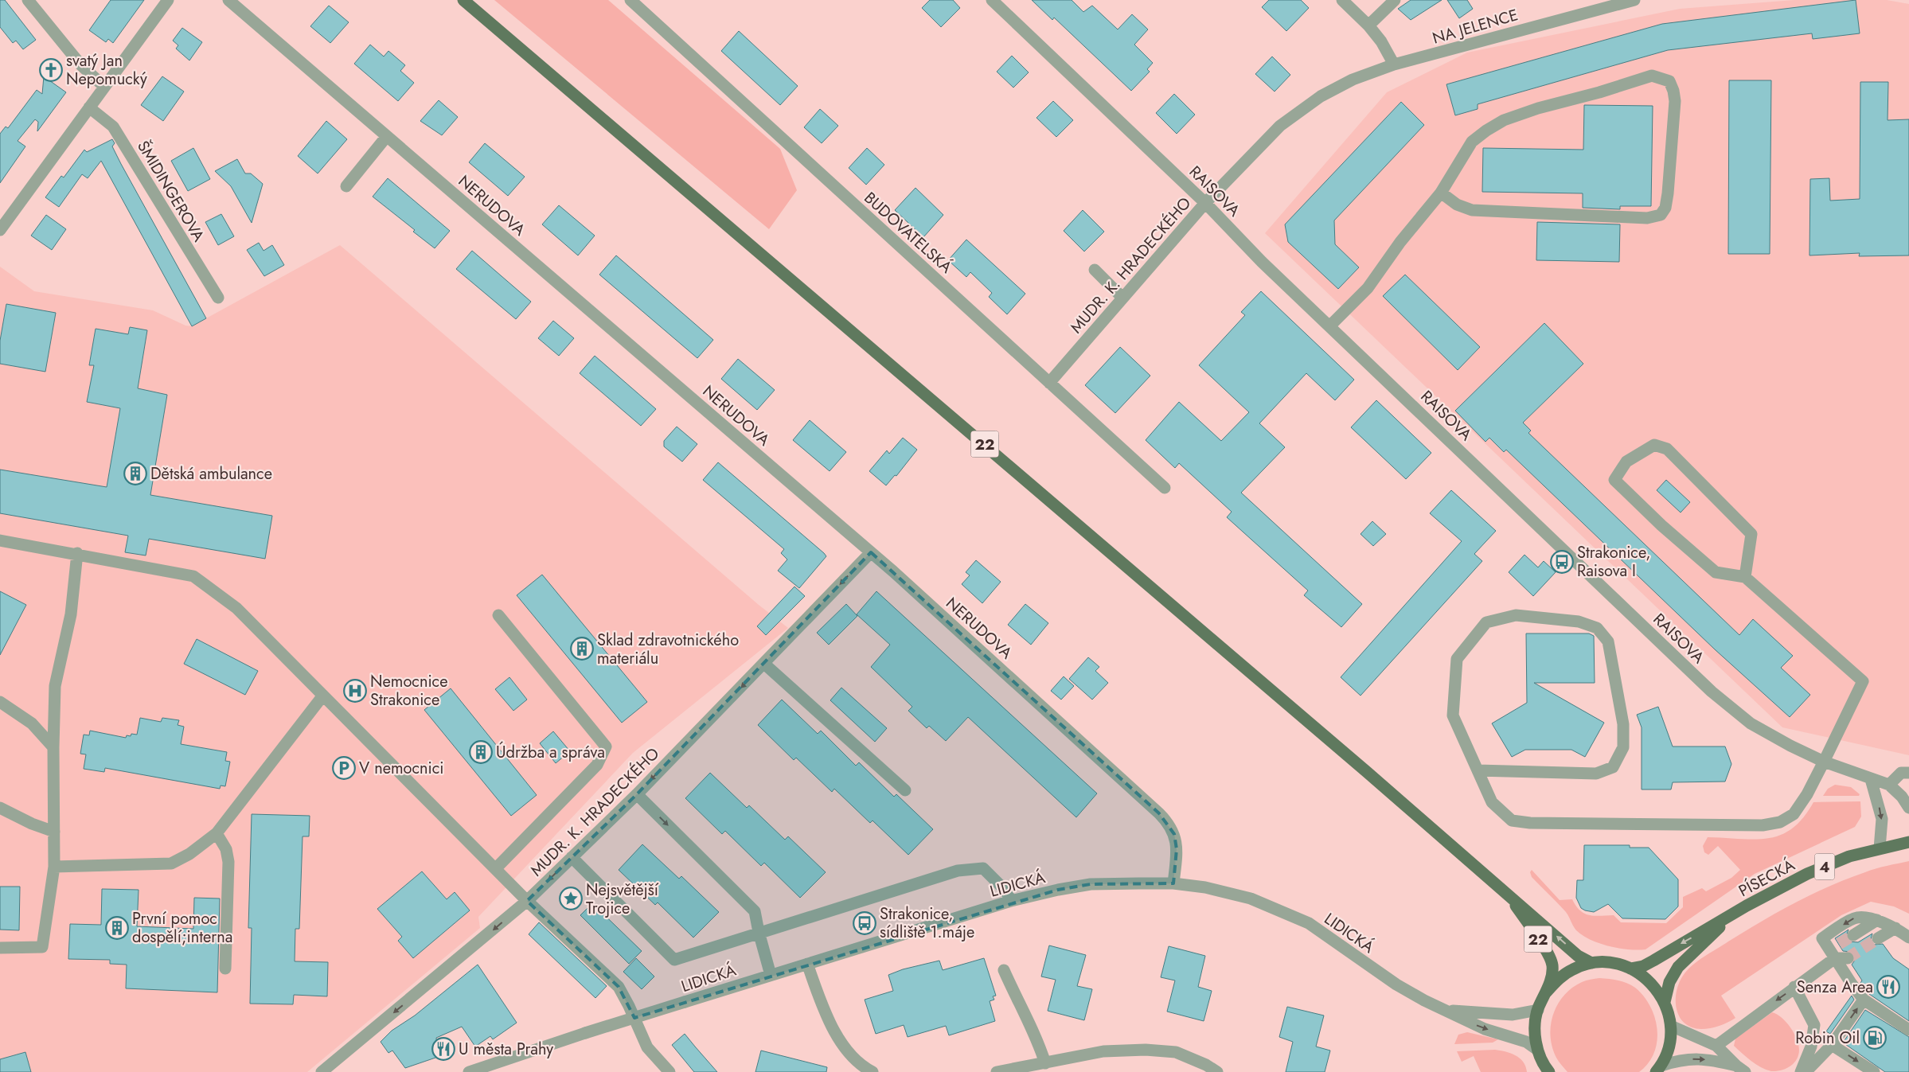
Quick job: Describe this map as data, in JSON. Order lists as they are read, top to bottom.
{
  "streets": {
    "main road": ["22", "4", "PÍSECKÁ"],
    "street": [
      "NA JELENCE",
      "ŠMIDINGEROVA",
      "RAISOVA",
      "NERUDOVA",
      "BUDOVATELSKÁ",
      "MUDR. K. HRADECKÉHO",
      "LIDICKÁ"
    ]
  },
  "crossings": [
    ["NA JELENCE", "MUDR. K. HRADECKÉHO"],
    ["RAISOVA", "MUDR. K. HRADECKÉHO"],
    ["NERUDOVA", "MUDR. K. HRADECKÉHO"],
    ["NERUDOVA", "LIDICKÁ"],
    ["BUDOVATELSKÁ", "MUDR. K. HRADECKÉHO"],
    ["22", "4"],
    ["4", "PÍSECKÁ"],
    ["4", "LIDICKÁ"]
  ],
  "one_way": ["MUDR. K. HRADECKÉHO"],
  "places": {
    "church": ["svatý Jan Nepomucký"],
    "building": [
      "Dětská ambulance",
      "Sklad zdravotnického materiálu",
      "Údržba a správa",
      "První pomoc dospělí;interna"
    ],
    "bus stop": ["Strakonice, Raisova I", "Strakonice, sídliště 1.máje"],
    "hospital": ["Nemocnice Strakonice"],
    "parking": ["V nemocnici"],
    "place": ["Nejsvětější Trojice"],
    "restaurant": ["Senza Area", "U města Prahy"],
    "fuel station": ["Robin Oil"]
  }
}
